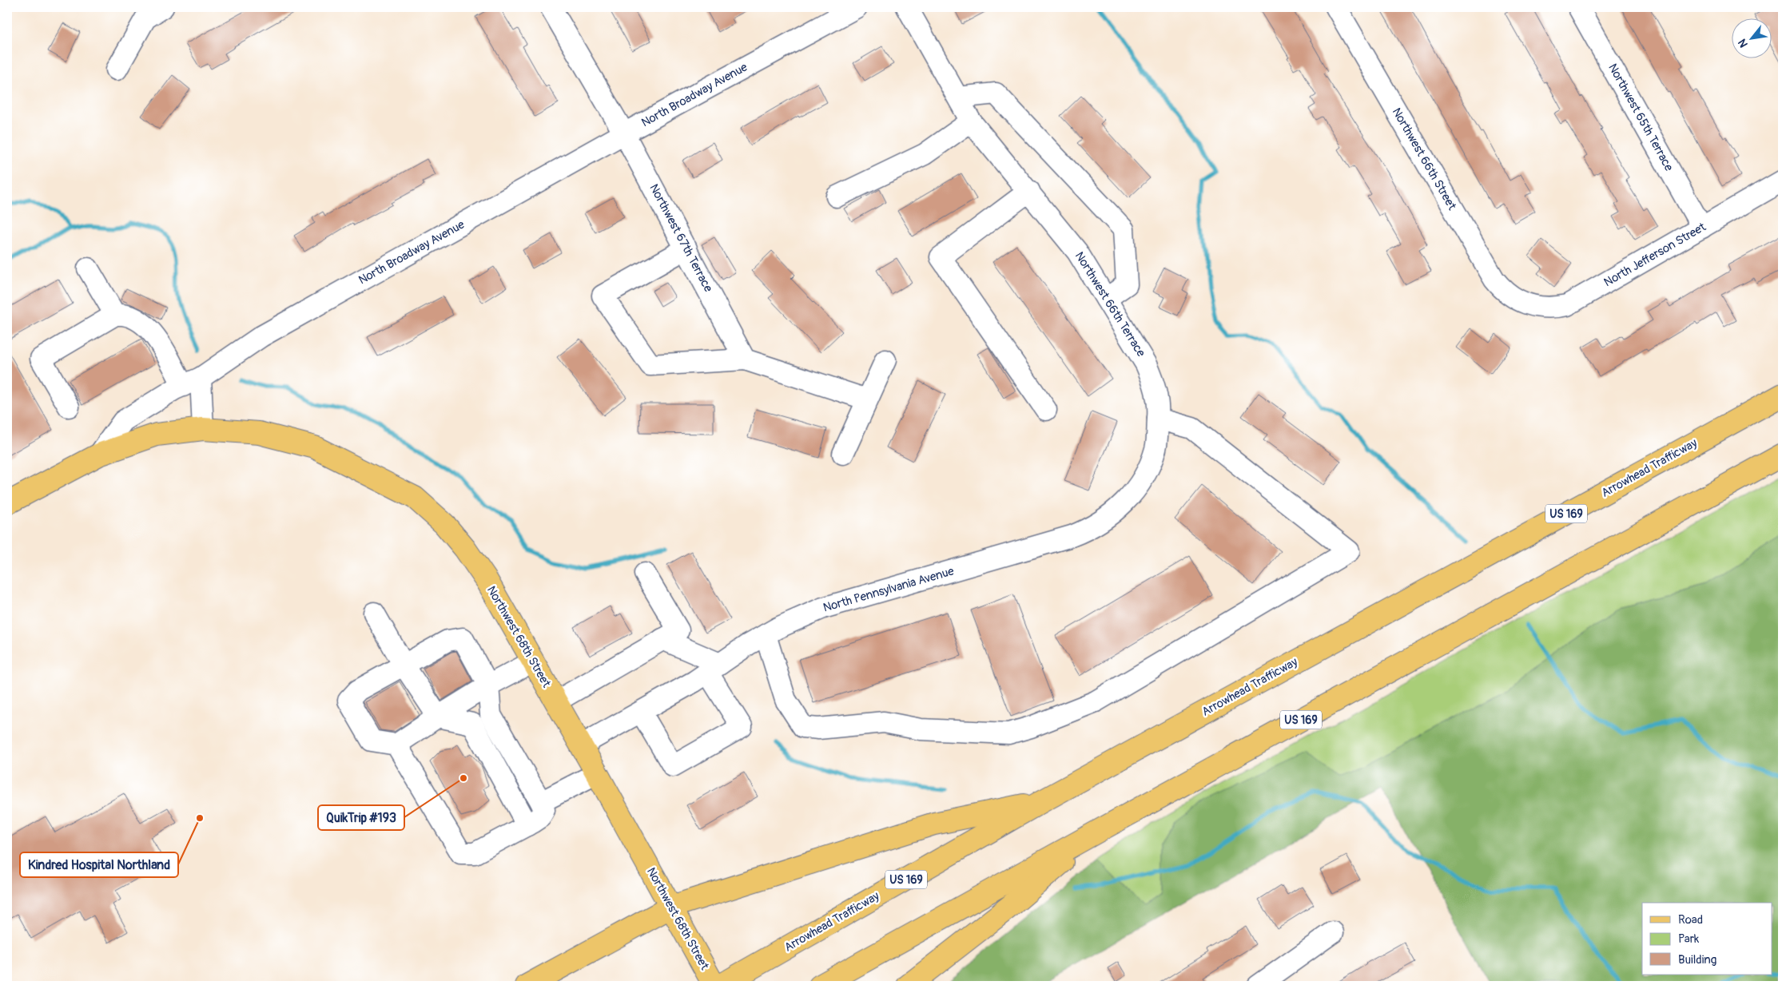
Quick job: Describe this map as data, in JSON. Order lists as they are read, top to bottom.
{
  "streets": {
    "main road": ["Arrowhead Trafficway", "US 169", "Northwest 68th Street"],
    "street": [
      "North Broadway Avenue",
      "Northwest 65th Terrace",
      "Northwest 66th Street",
      "Northwest 67th Terrace",
      "North Jefferson Street",
      "Northwest 66th Terrace",
      "North Pennsylvania Avenue"
    ]
  },
  "crossings": [
    ["North Broadway Avenue", "Northwest 67th Terrace"],
    ["Northwest 65th Terrace", "North Jefferson Street"],
    ["Northwest 66th Street", "North Jefferson Street"],
    ["Northwest 66th Terrace", "North Pennsylvania Avenue"],
    ["North Pennsylvania Avenue", "Northwest 68th Street"]
  ],
  "places": ["QuikTrip #193", "Kindred Hospital Northland"],
  "legend": ["Road", "Park", "Building"],
  "north": "bottom left"
}
